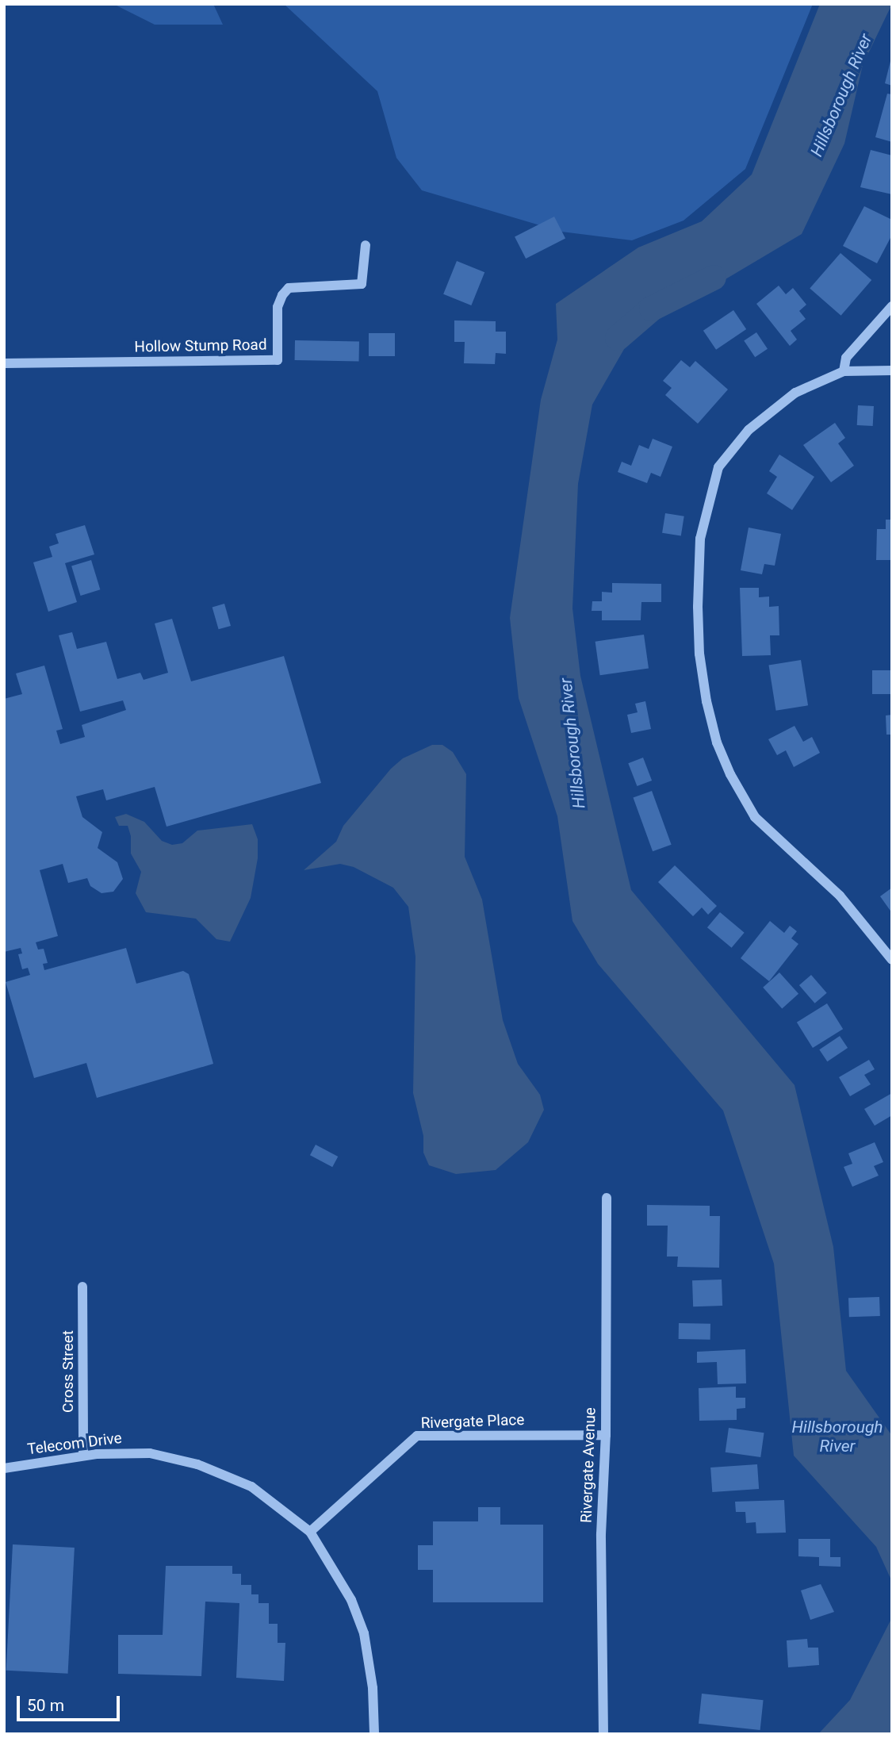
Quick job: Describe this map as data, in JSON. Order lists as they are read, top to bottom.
{
  "streets": {
    "street": [
      "Hollow Stump Road",
      "Cross Street",
      "Rivergate Place",
      "Telecom Drive",
      "Rivergate Avenue"
    ]
  },
  "crossings": [
    ["Cross Street", "Telecom Drive"],
    ["Rivergate Place", "Telecom Drive"],
    ["Rivergate Place", "Rivergate Avenue"]
  ],
  "water": ["Hillsborough River"],
  "scale_bar": "50 m"
}
